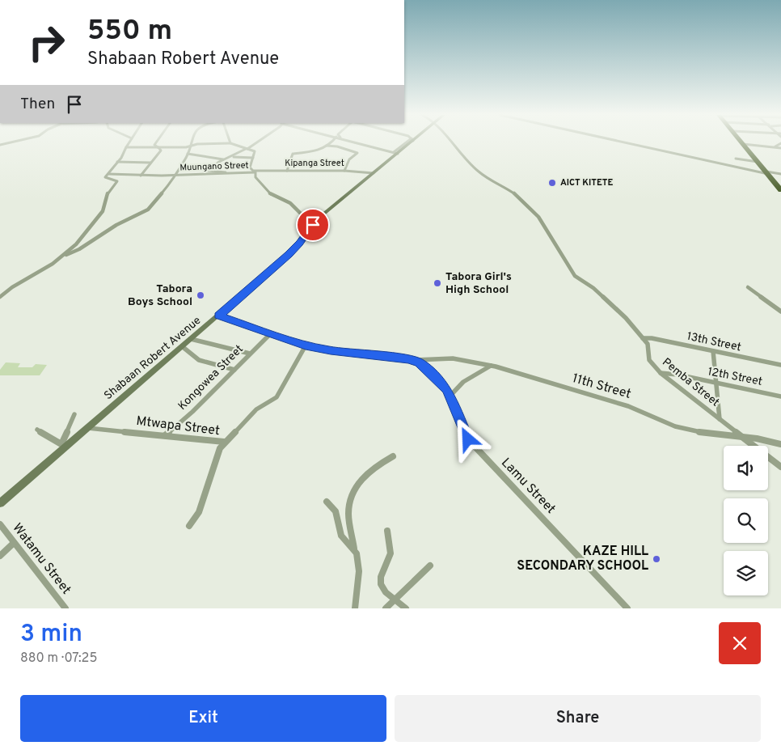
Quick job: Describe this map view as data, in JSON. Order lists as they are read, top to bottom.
{
  "streets": {
    "street": [
      "Kipanga Street",
      "Muungano Street",
      "13th Street",
      "Shabaan Robert Avenue",
      "12th Street",
      "Kongowea Street",
      "Pemba Street",
      "11th Street",
      "Mtwapa Street",
      "Lamu Street",
      "Watamu Street"
    ]
  },
  "crossings": [
    ["Kipanga Street", "Muungano Street"],
    ["Kipanga Street", "Shabaan Robert Avenue"],
    ["13th Street", "Pemba Street"],
    ["Shabaan Robert Avenue", "Mtwapa Street"],
    ["Shabaan Robert Avenue", "Lamu Street"],
    ["12th Street", "Pemba Street"],
    ["Kongowea Street", "Mtwapa Street"],
    ["Kongowea Street", "Lamu Street"],
    ["Pemba Street", "11th Street"],
    ["11th Street", "Lamu Street"]
  ],
  "places": [
    "AICT KITETE",
    "Tabora Girl's High School",
    "Tabora Boys School",
    "KAZE HILL SECONDARY SCHOOL"
  ],
  "page": {
    "turn": ["550 m", "Shabaan Robert Avenue"],
    "then": "Then",
    "heading": ["3 min", "880 m · 07:25"],
    "buttons": ["Exit", "Share"]
  }
}
